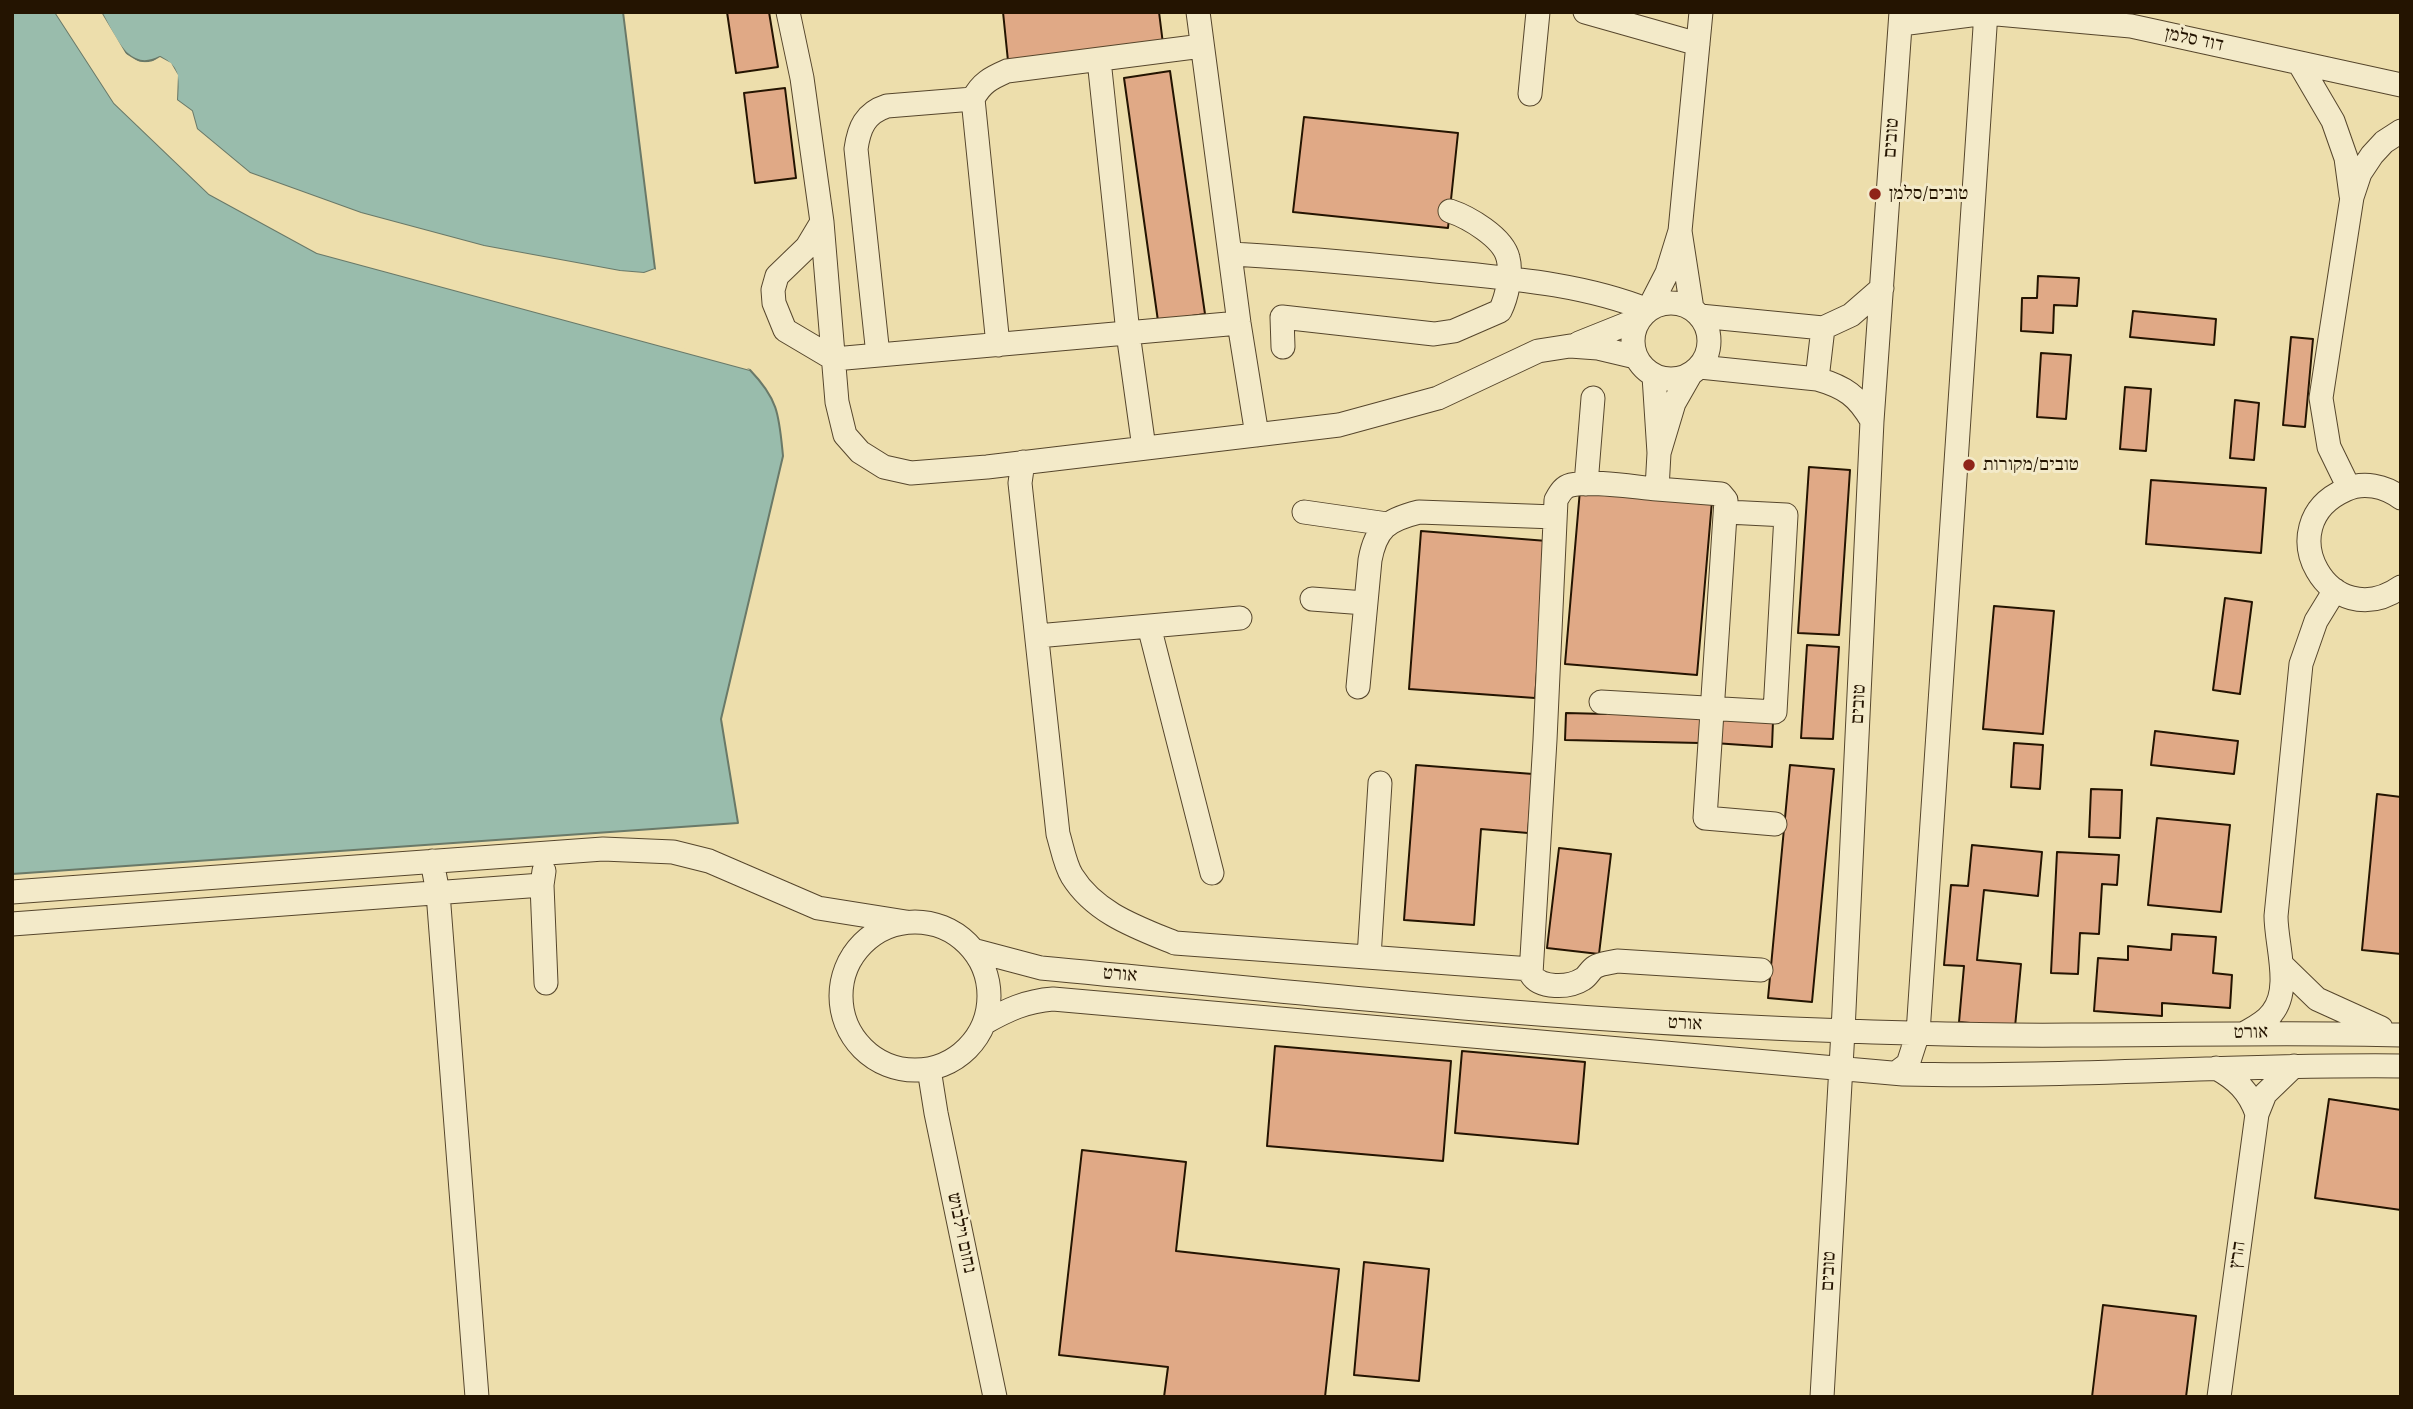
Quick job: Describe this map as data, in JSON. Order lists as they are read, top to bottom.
{
  "streets": {
    "street": [
      "דוד סלמן",
      "טובים",
      "אורט",
      "נחום וילבוש",
      "הרץ"
    ]
  },
  "crossings": [
    ["דוד סלמן", "טובים"],
    ["טובים", "אורט"],
    ["אורט", "נחום וילבוש"],
    ["אורט", "הרץ"]
  ],
  "places": ["טובים/סלמן", "טובים/מקורות"]
}
